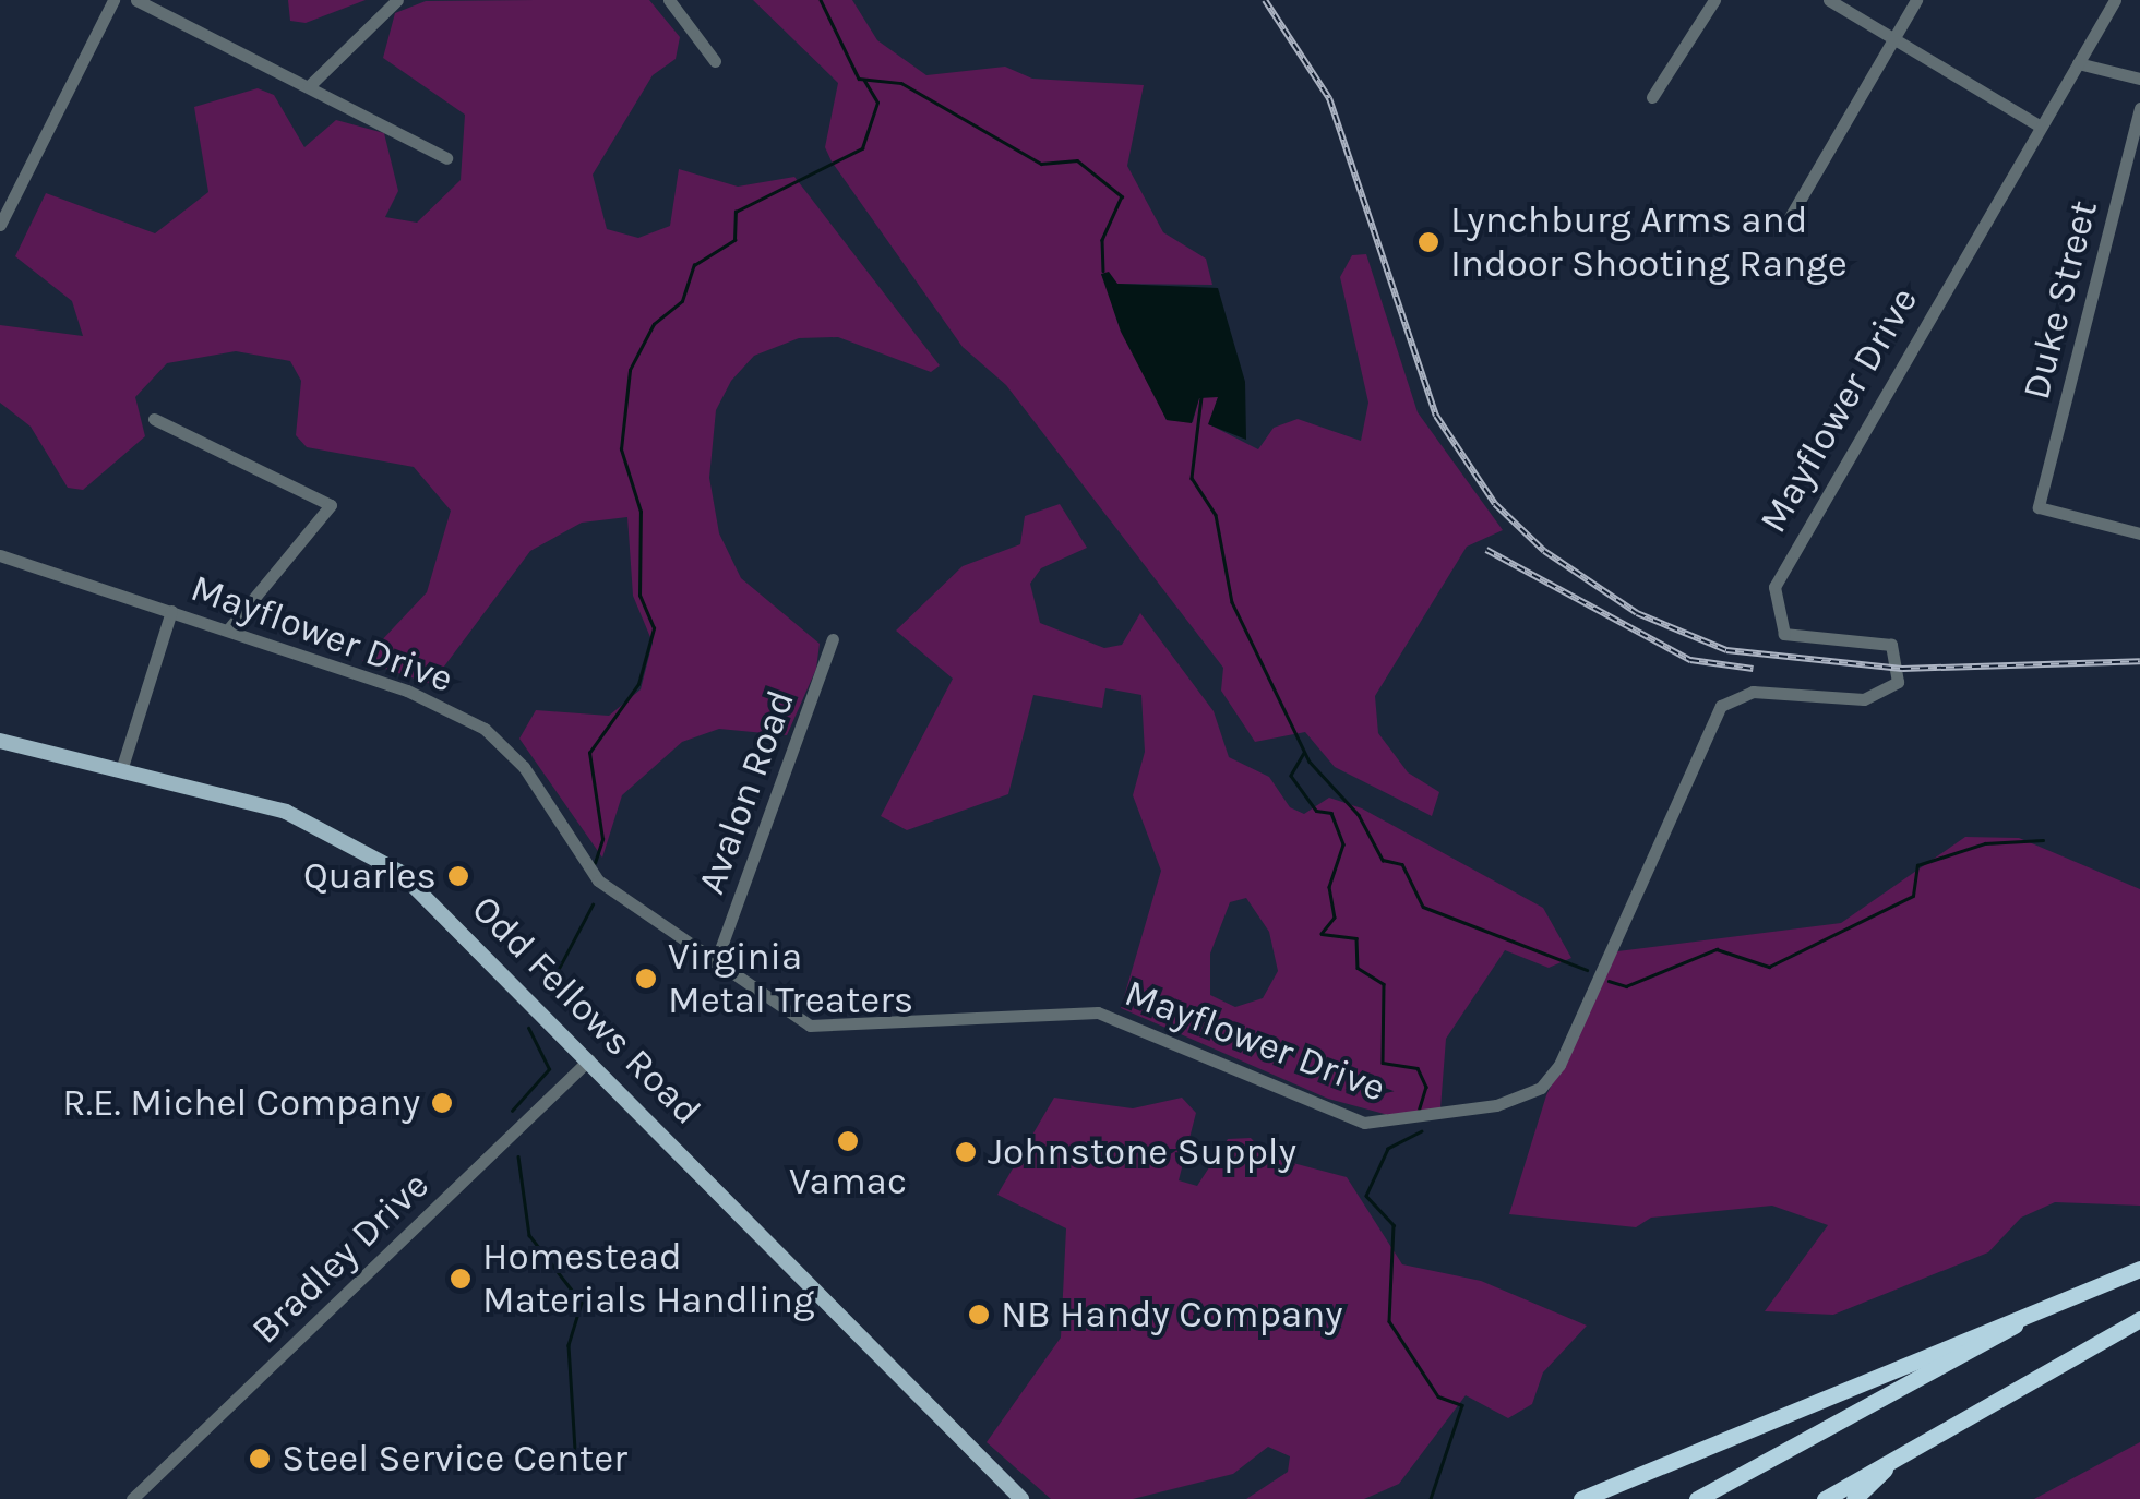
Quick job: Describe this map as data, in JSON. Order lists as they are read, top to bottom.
{
  "streets": {
    "main road": ["Odd Fellows Road"],
    "street": [
      "Duke Street",
      "Mayflower Drive",
      "Avalon Road",
      "Bradley Drive"
    ]
  },
  "crossings": [
    ["Mayflower Drive", "Avalon Road"],
    ["Odd Fellows Road", "Bradley Drive"]
  ],
  "places": [
    "Lynchburg Arms and Indoor Shooting Range",
    "Quarles",
    "Virginia Metal Treaters",
    "R.E. Michel Company",
    "Vamac",
    "Johnstone Supply",
    "Homestead Materials Handling",
    "NB Handy Company",
    "Steel Service Center"
  ]
}
